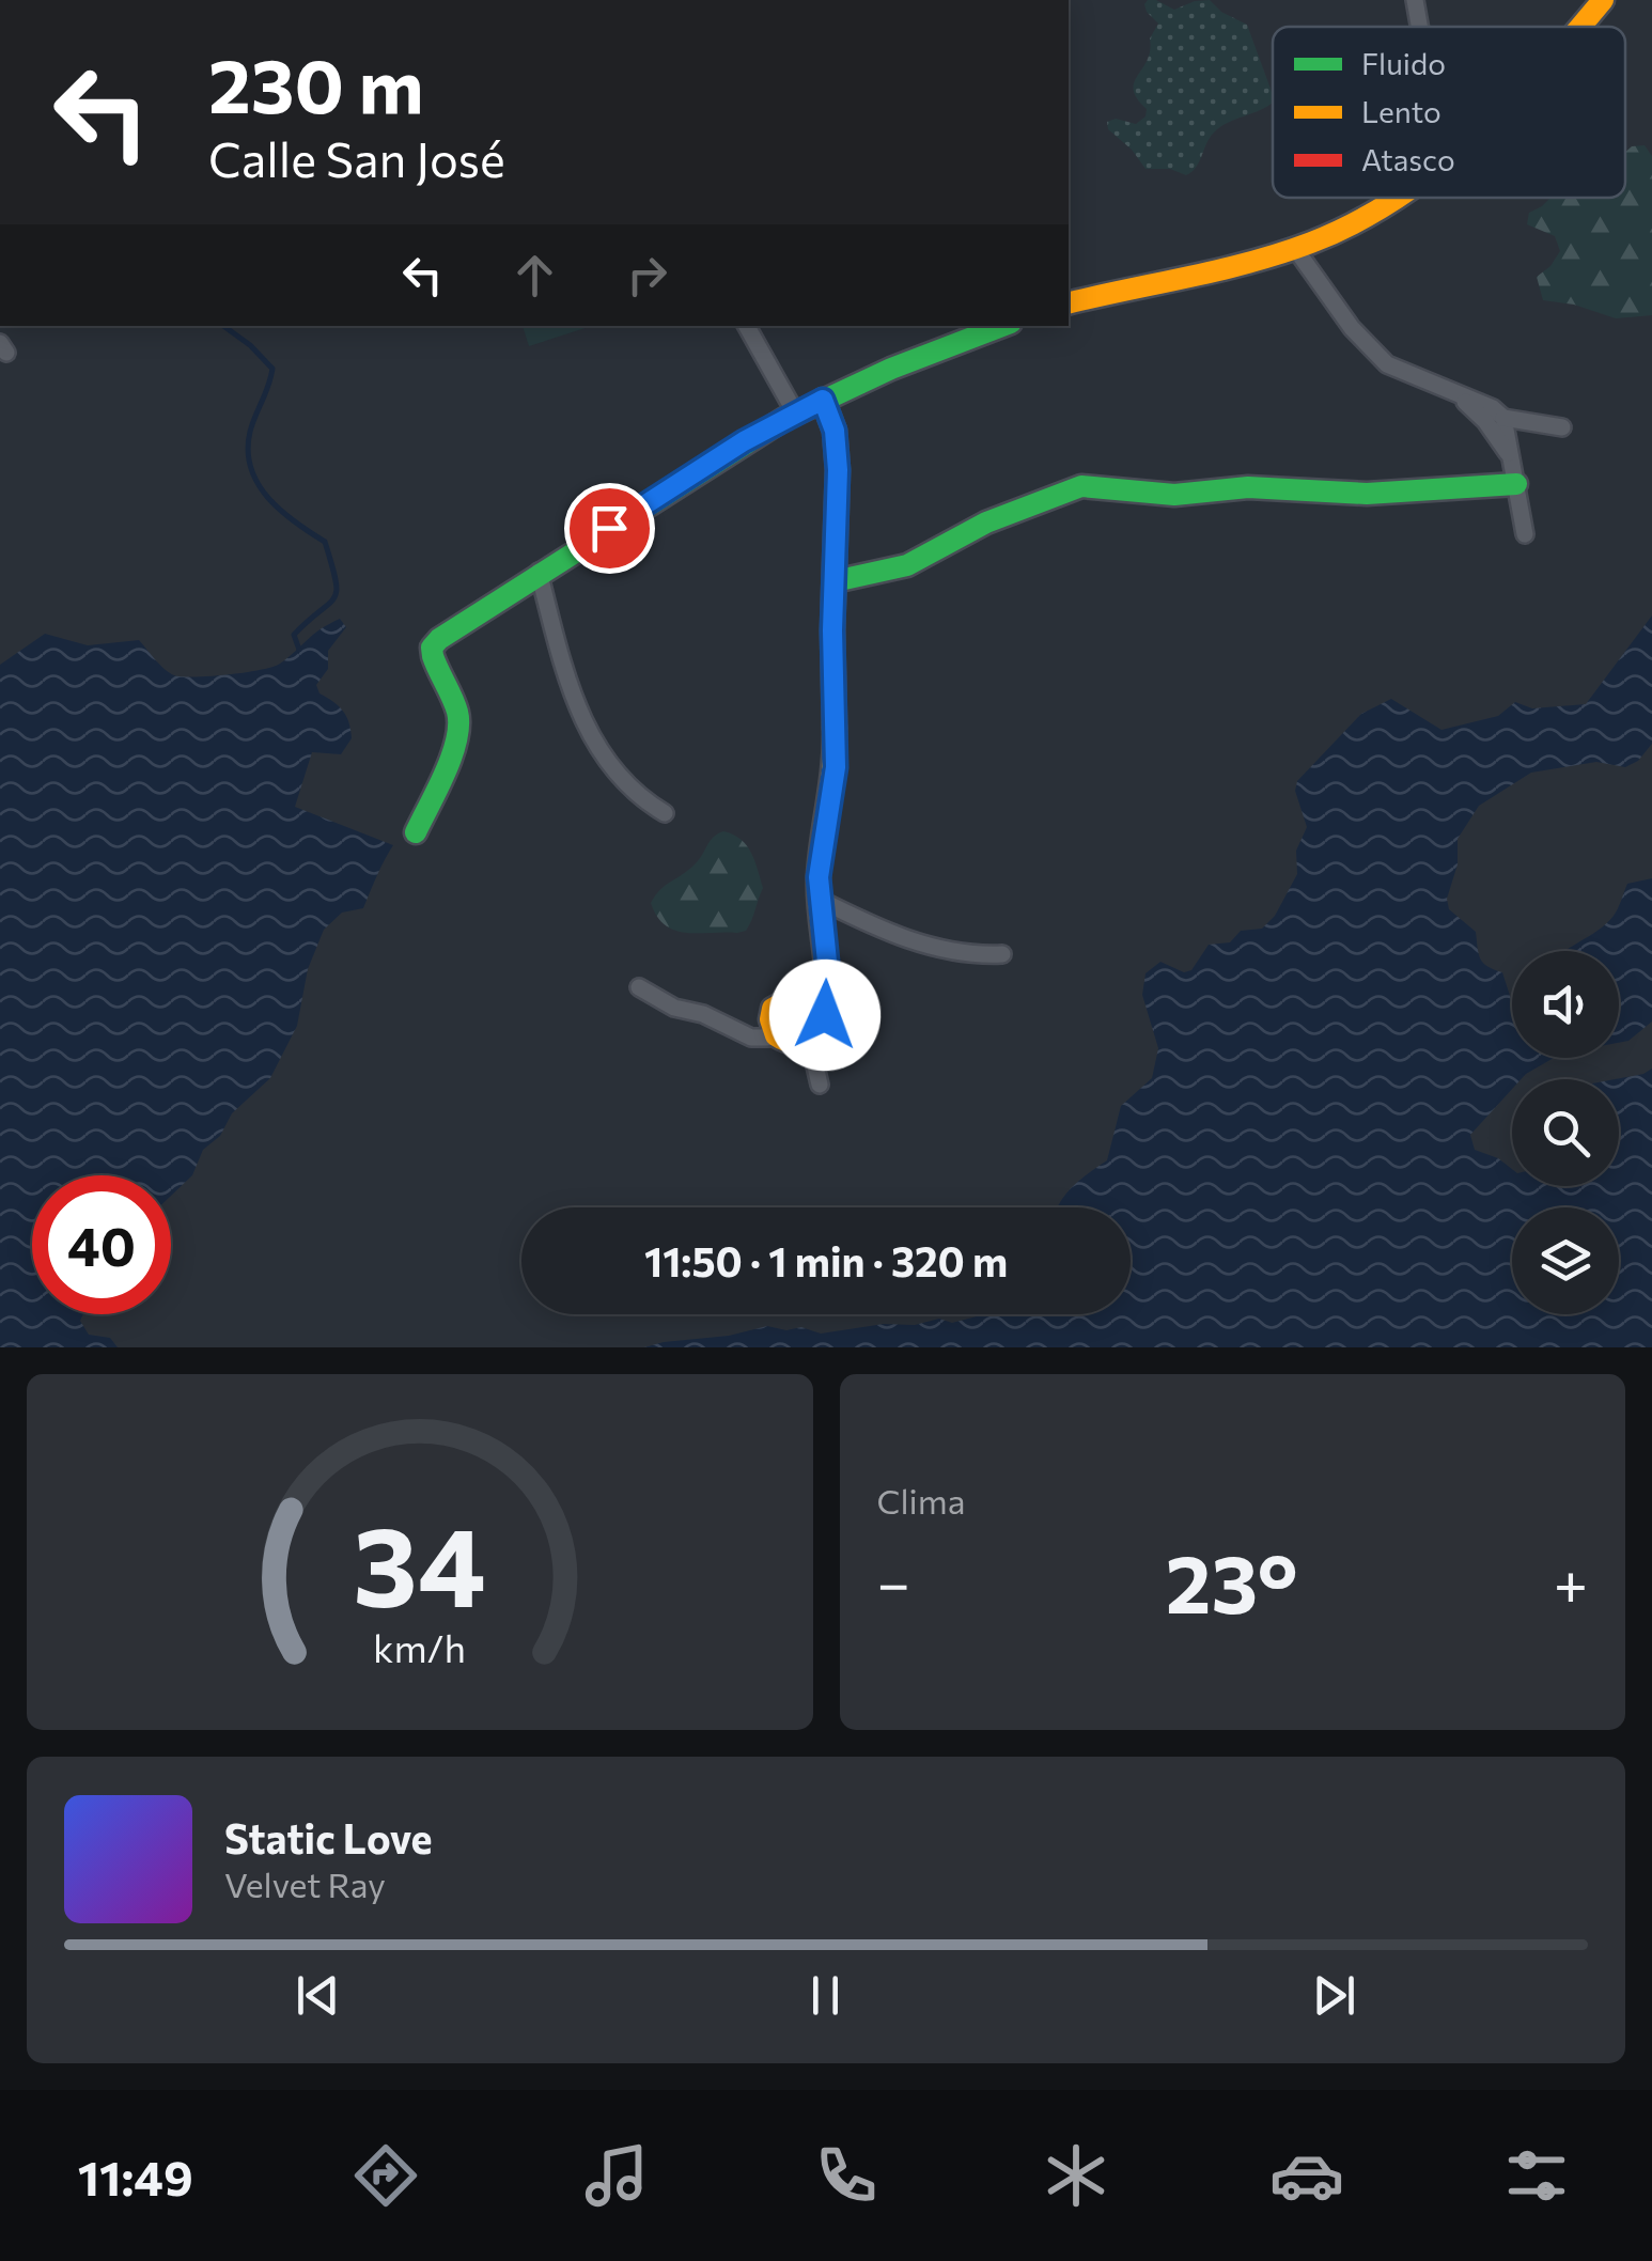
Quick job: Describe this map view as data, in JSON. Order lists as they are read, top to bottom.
{
  "legend": ["Fluido", "Lento", "Atasco"],
  "page": {
    "turn": ["230 m", "Calle San José"],
    "limit": "40",
    "trip": "11:50 · 1 min · 320 m",
    "tile": "Clima",
    "heat": ["−", "23°", "+"],
    "song": ["Static Love", "Velvet Ray"],
    "tabs": "11:49",
    "gauge": ["34", "km/h"]
  }
}
